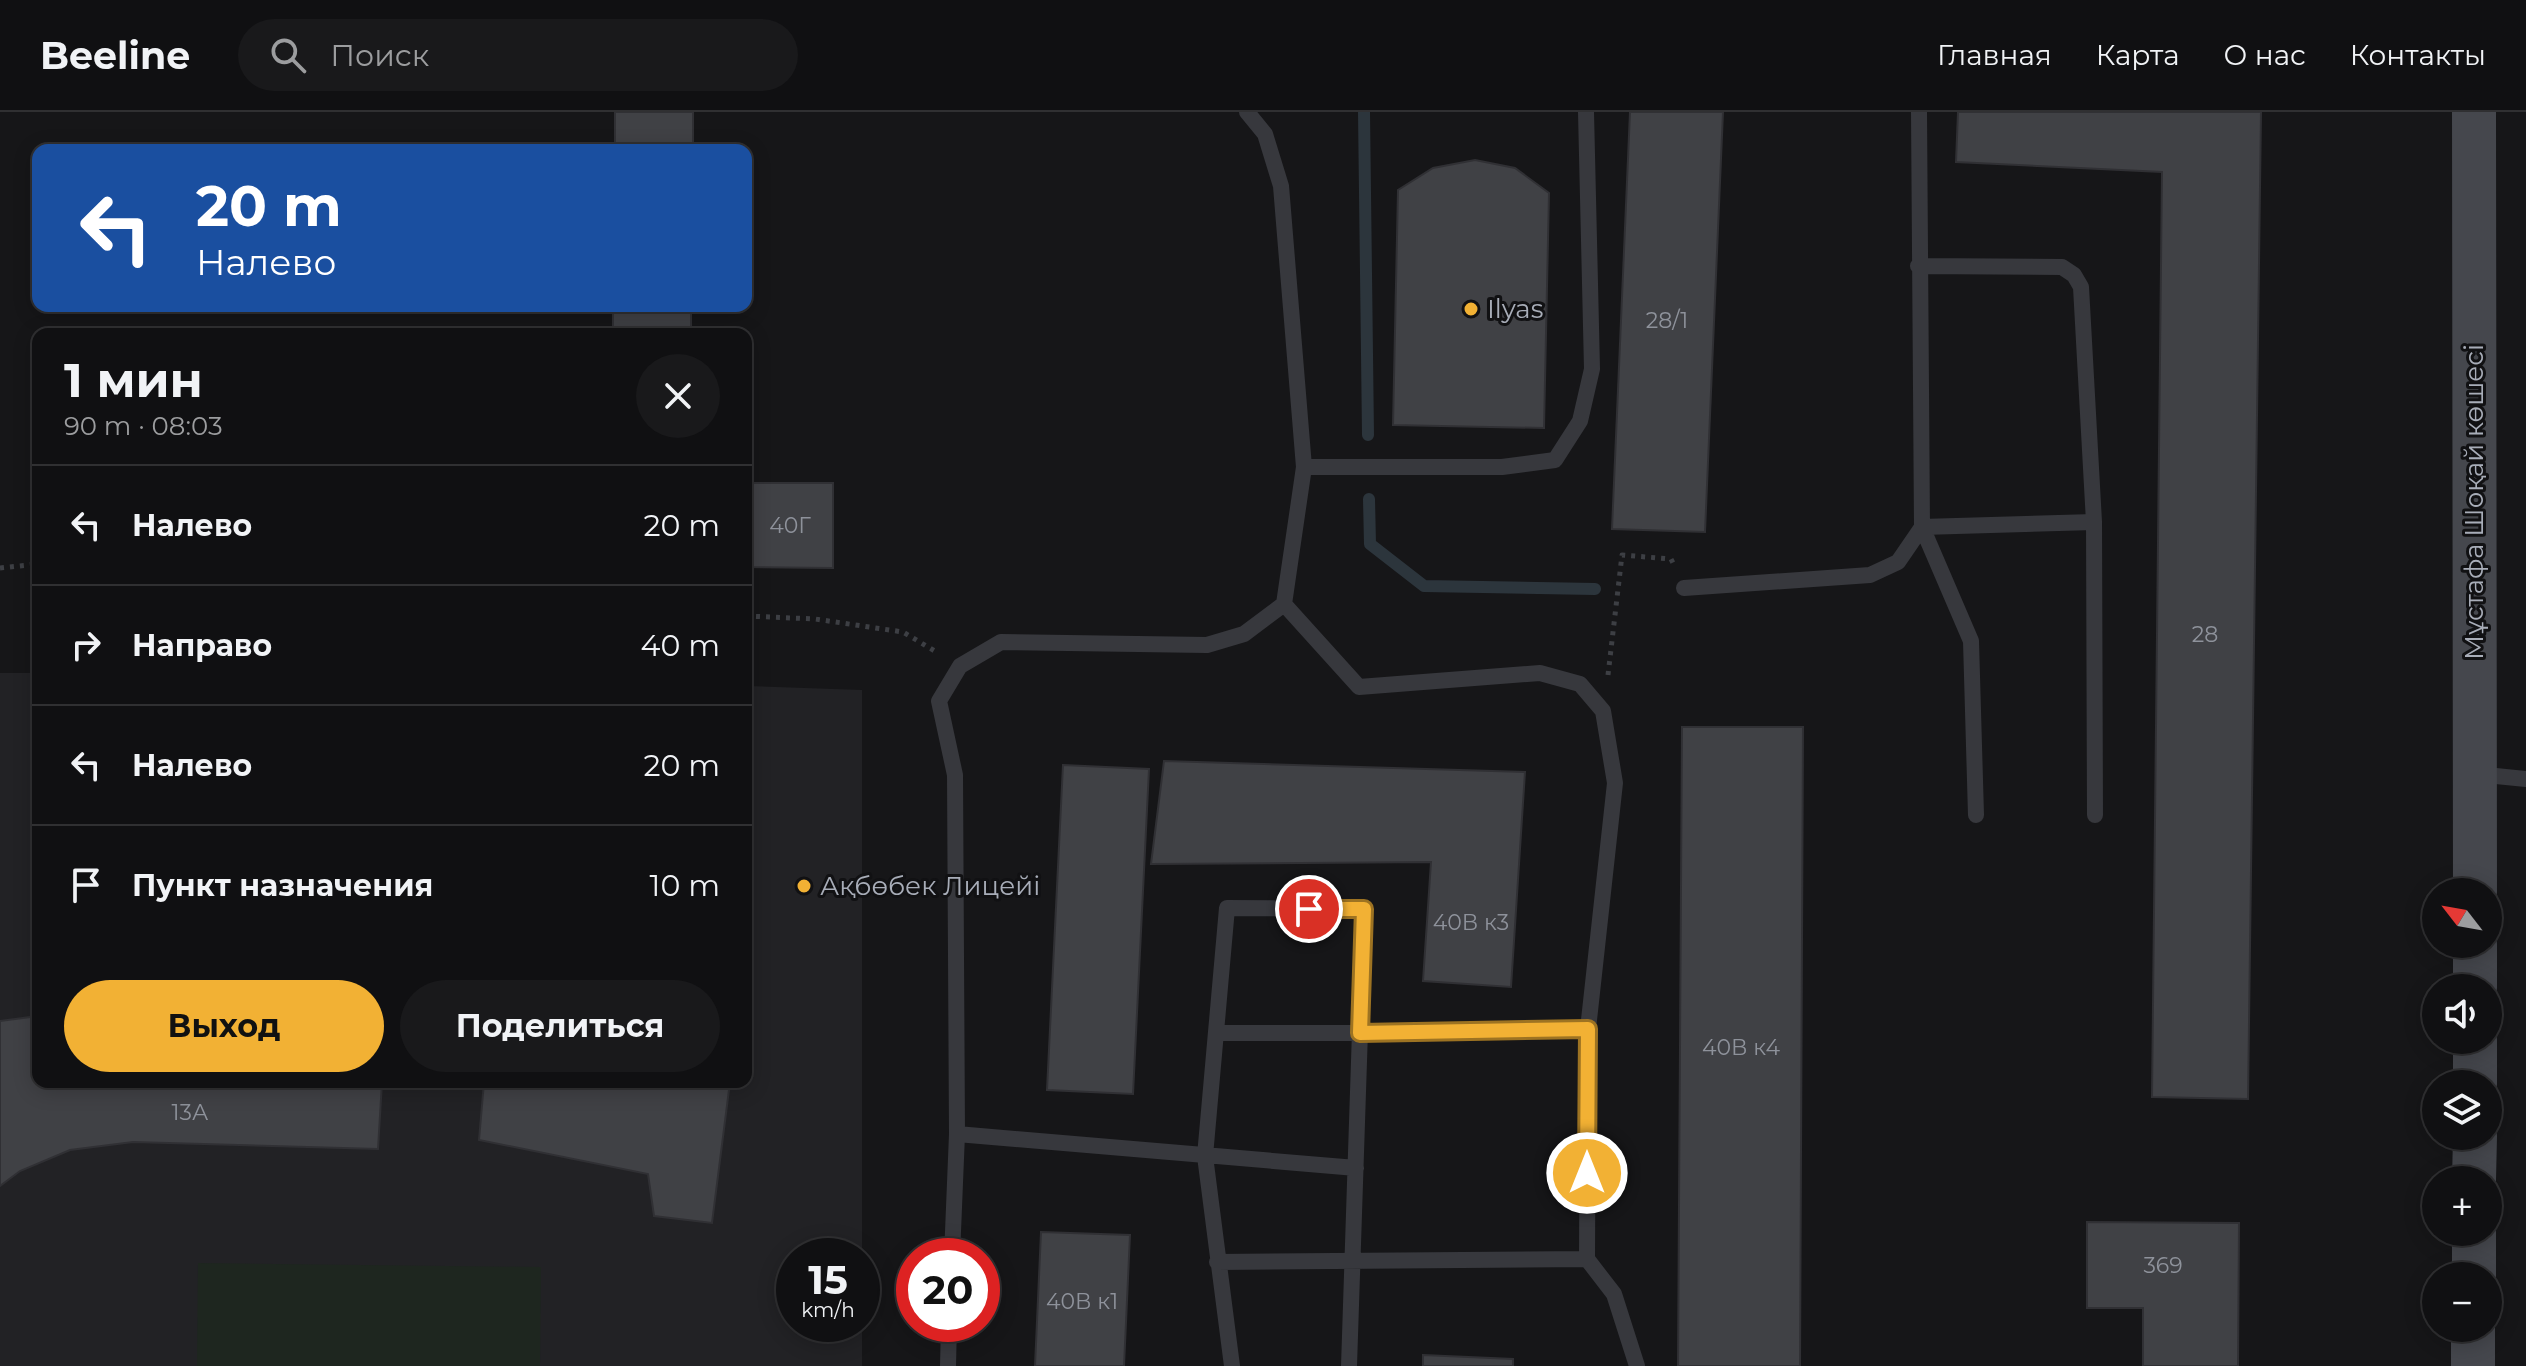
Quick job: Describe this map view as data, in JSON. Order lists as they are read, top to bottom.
{
  "streets": {
    "street": ["Мұстафа Шоқай көшесі"]
  },
  "places": ["Ilyas", "Ақбөбек Лицейі"],
  "house_numbers": [
    "28/1",
    "40Г",
    "28",
    "40В к3",
    "40В к4",
    "13А",
    "369",
    "40В к1"
  ],
  "north": "top left",
  "page": {
    "header": "Beeline",
    "search": "Поиск",
    "nav": [
      "Главная",
      "Карта",
      "О нас",
      "Контакты"
    ],
    "turn": ["20 m", "Налево"],
    "heading": ["1 мин", "90 m · 08:03"],
    "list": [
      {
        "name": "Налево",
        "value": "20 m"
      },
      {
        "name": "Направо",
        "value": "40 m"
      },
      {
        "name": "Налево",
        "value": "20 m"
      },
      {
        "name": "Пункт назначения",
        "value": "10 m"
      }
    ],
    "map_buttons": ["+", "−"],
    "buttons": ["Выход", "Поделиться"],
    "speed": "15 km/h",
    "limit": "20"
  }
}
